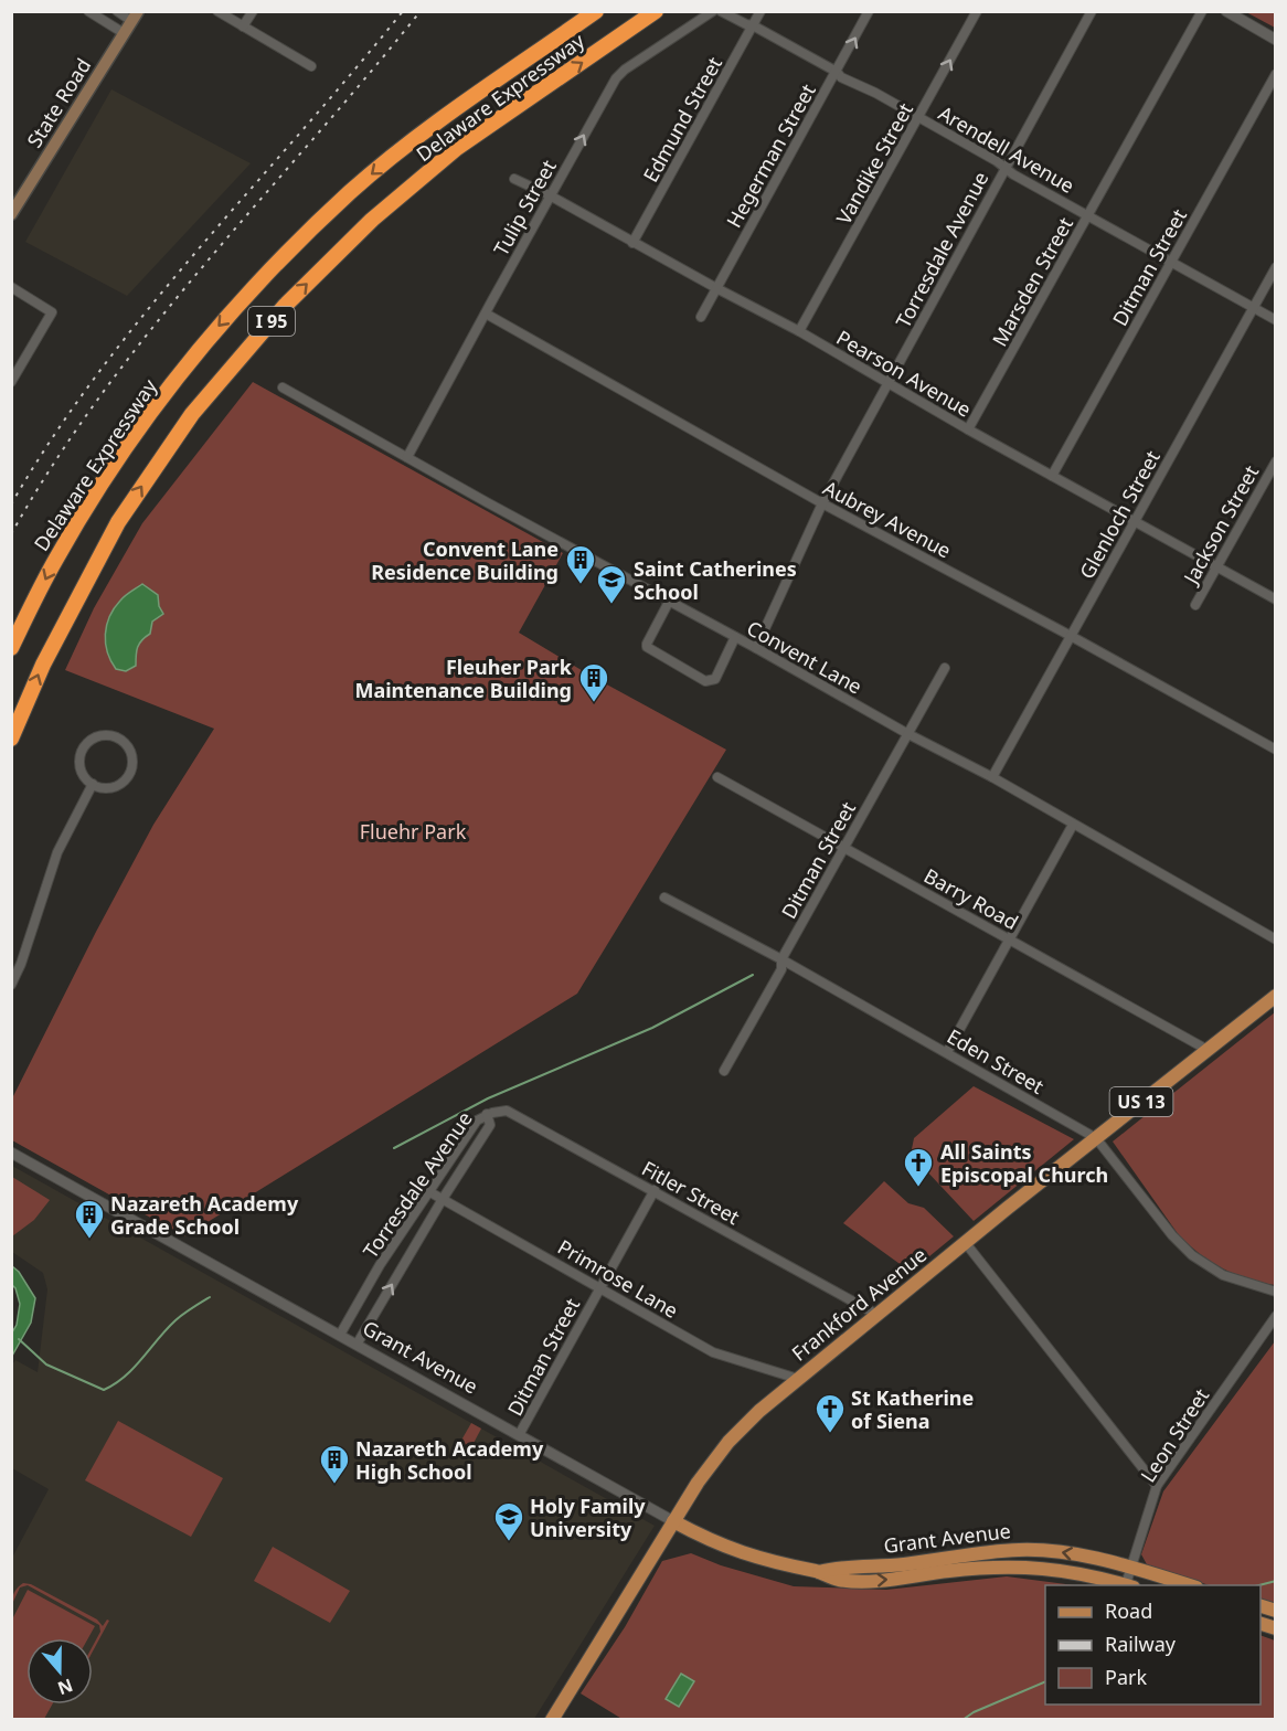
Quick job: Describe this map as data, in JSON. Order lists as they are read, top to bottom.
{
  "streets": {
    "highway": ["Delaware Expressway", "I 95"],
    "main road": [
      "State Road",
      "US 13",
      "Frankford Avenue",
      "Grant Avenue"
    ],
    "street": [
      "Edmund Street",
      "Arendell Avenue",
      "Hegerman Street",
      "Vandike Street",
      "Tulip Street",
      "Torresdale Avenue",
      "Ditman Street",
      "Marsden Street",
      "Pearson Avenue",
      "Glenloch Street",
      "Aubrey Avenue",
      "Jackson Street",
      "Convent Lane",
      "Barry Road",
      "Eden Street",
      "Fitler Street",
      "Primrose Lane",
      "Leon Street"
    ]
  },
  "crossings": [
    ["Edmund Street", "Arendell Avenue"],
    ["Edmund Street", "Pearson Avenue"],
    ["Arendell Avenue", "Hegerman Street"],
    ["Arendell Avenue", "Vandike Street"],
    ["Arendell Avenue", "Torresdale Avenue"],
    ["Arendell Avenue", "Ditman Street"],
    ["Arendell Avenue", "Marsden Street"],
    ["Arendell Avenue", "Glenloch Street"],
    ["Hegerman Street", "Pearson Avenue"],
    ["Vandike Street", "Pearson Avenue"],
    ["Tulip Street", "Pearson Avenue"],
    ["Tulip Street", "Aubrey Avenue"],
    ["Tulip Street", "Convent Lane"],
    ["Torresdale Avenue", "Pearson Avenue"],
    ["Torresdale Avenue", "Aubrey Avenue"],
    ["Torresdale Avenue", "Convent Lane"],
    ["Torresdale Avenue", "Fitler Street"],
    ["Torresdale Avenue", "Primrose Lane"],
    ["Torresdale Avenue", "Grant Avenue"],
    ["Ditman Street", "Pearson Avenue"],
    ["Ditman Street", "Convent Lane"],
    ["Ditman Street", "Barry Road"],
    ["Ditman Street", "Eden Street"],
    ["Ditman Street", "Fitler Street"],
    ["Ditman Street", "Primrose Lane"],
    ["Ditman Street", "Grant Avenue"],
    ["Marsden Street", "Pearson Avenue"],
    ["Pearson Avenue", "Glenloch Street"],
    ["Pearson Avenue", "Jackson Street"],
    ["Glenloch Street", "Aubrey Avenue"],
    ["Glenloch Street", "Convent Lane"],
    ["Barry Road", "Frankford Avenue"],
    ["Eden Street", "Frankford Avenue"],
    ["Fitler Street", "Frankford Avenue"],
    ["Primrose Lane", "Frankford Avenue"],
    ["Frankford Avenue", "Grant Avenue"],
    ["Grant Avenue", "Leon Street"]
  ],
  "one_way": ["Tulip Street"],
  "parks": ["Fluehr Park"],
  "places": {
    "building": [
      "Convent Lane Residence Building",
      "Fleuher Park Maintenance Building",
      "Nazareth Academy Grade School",
      "Nazareth Academy High School"
    ],
    "school or university": ["Saint Catherines School", "Holy Family University"],
    "church": ["All Saints Episcopal Church", "St Katherine of Siena"]
  },
  "legend": ["Road", "Railway", "Park"],
  "north": "bottom"
}
